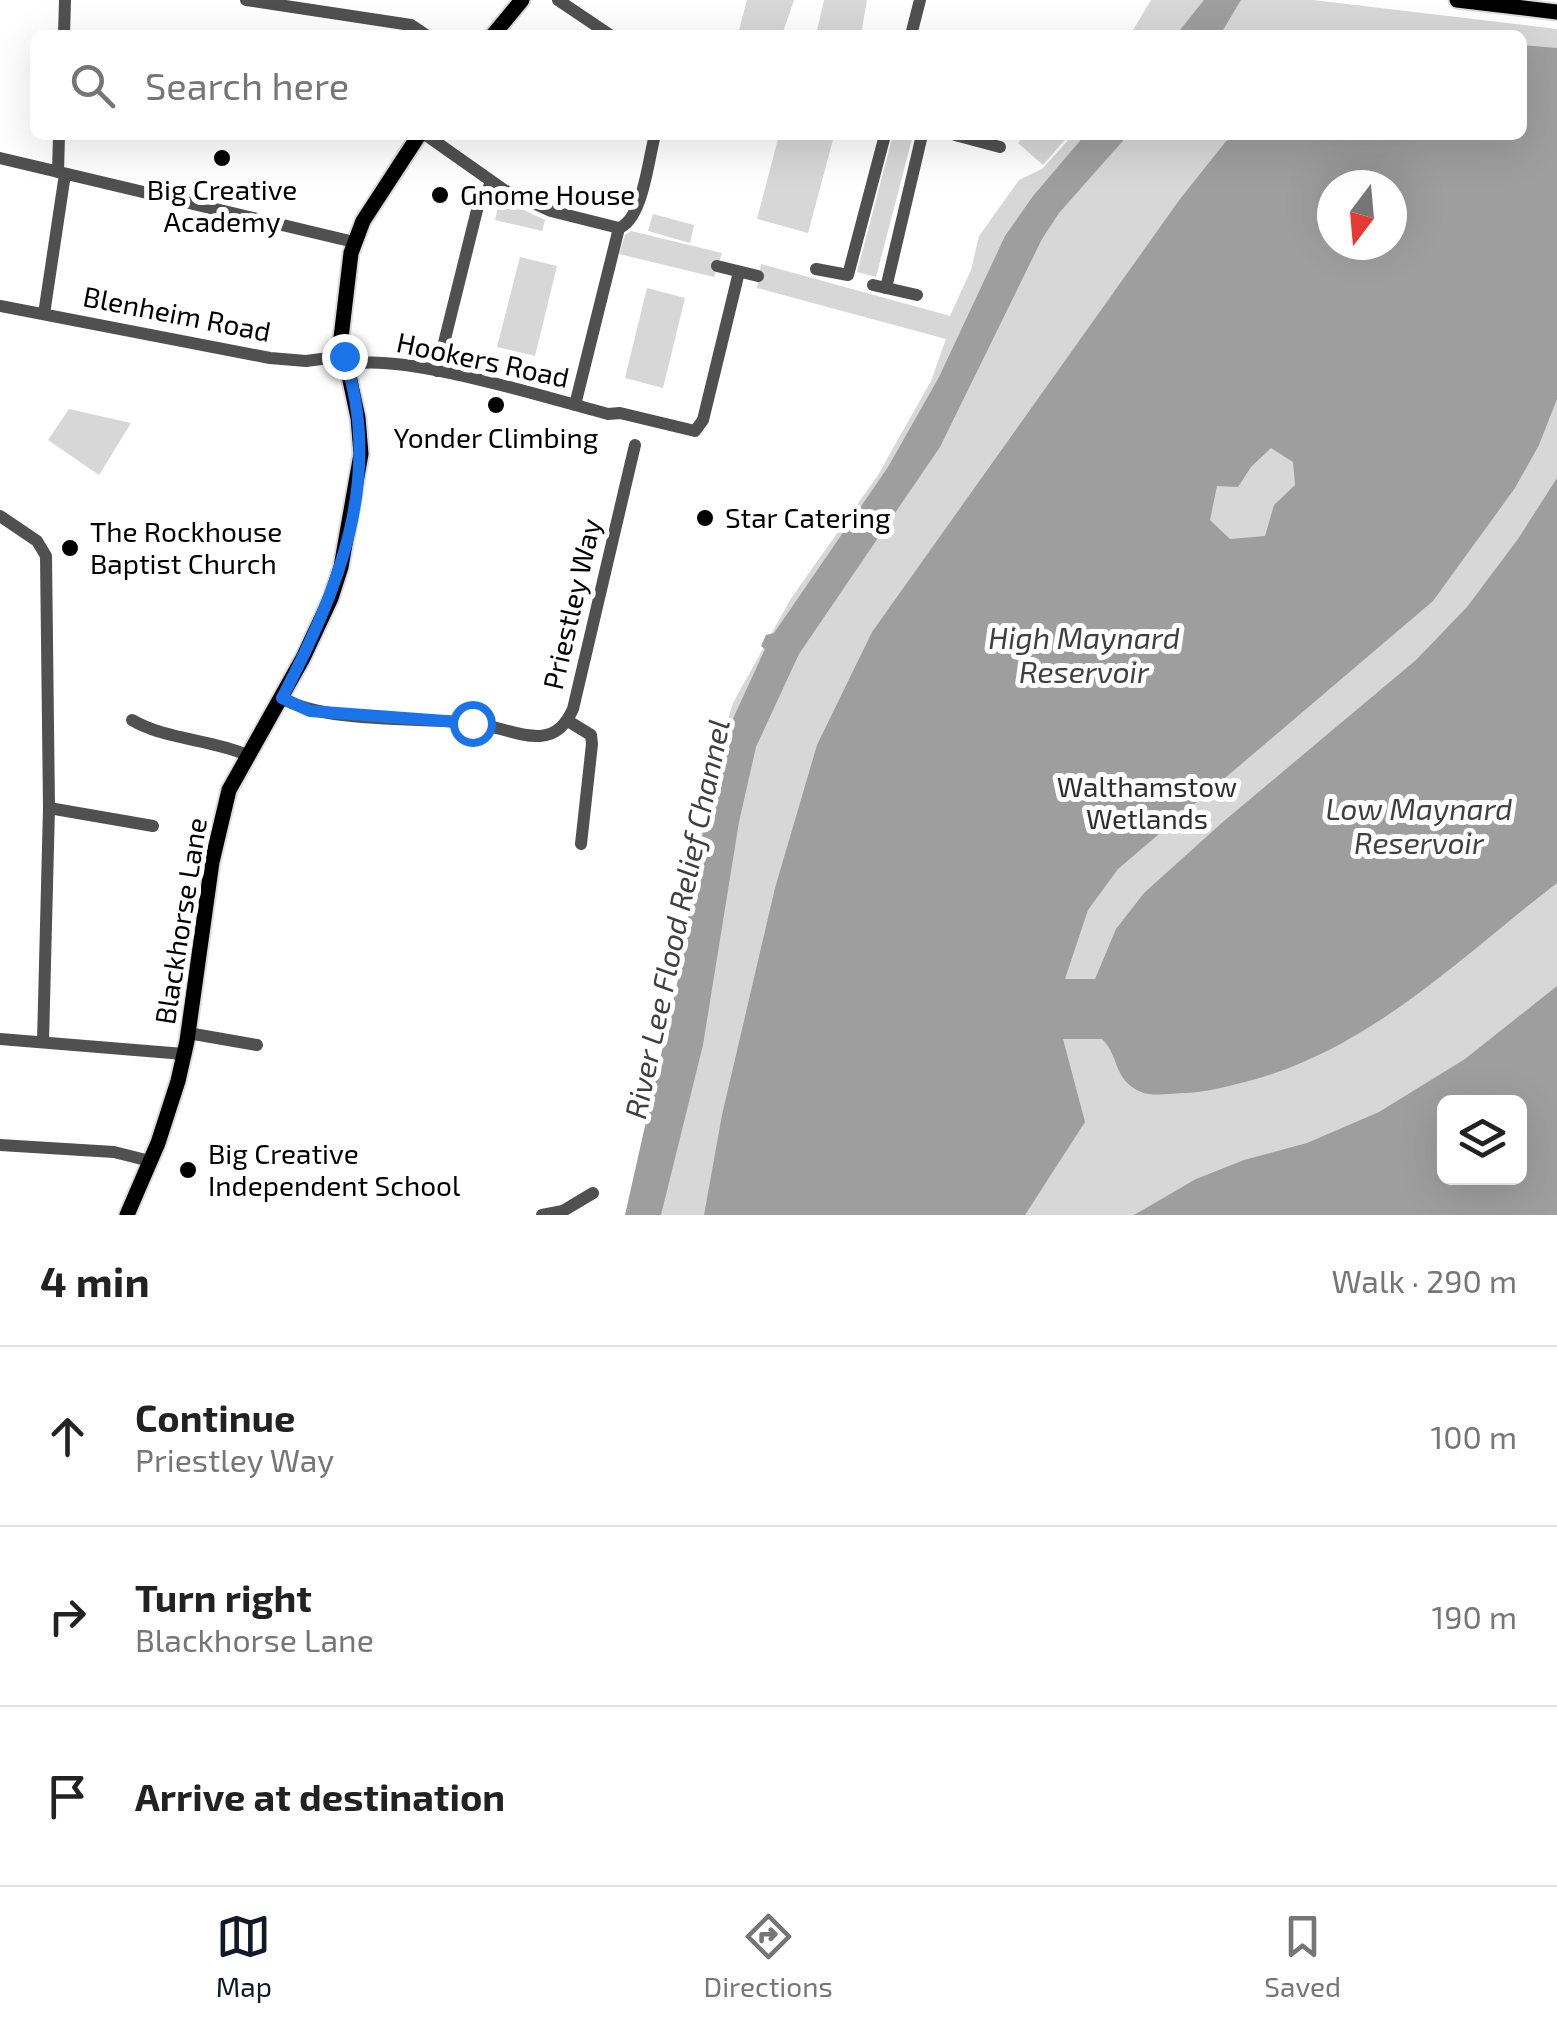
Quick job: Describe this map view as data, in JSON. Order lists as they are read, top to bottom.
{
  "streets": {
    "main road": ["Blackhorse Lane"],
    "street": ["Blenheim Road", "Hookers Road", "Priestley Way"]
  },
  "crossings": [
    ["Blenheim Road", "Hookers Road"],
    ["Blenheim Road", "Blackhorse Lane"],
    ["Hookers Road", "Blackhorse Lane"],
    ["Priestley Way", "Blackhorse Lane"]
  ],
  "water": ["High Maynard Reservoir", "Low Maynard Reservoir", "River Lee Flood Relief Channel"],
  "parks": ["Walthamstow Wetlands"],
  "places": [
    "Big Creative Academy",
    "Gnome House",
    "Yonder Climbing",
    "Star Catering",
    "The Rockhouse Baptist Church",
    "Big Creative Independent School"
  ],
  "north": "bottom",
  "page": {
    "search": "Search here",
    "heading": ["4 min", "Walk · 290 m"],
    "list": [
      ["Continue", "Priestley Way", "100 m"],
      ["Turn right", "Blackhorse Lane", "190 m"],
      "Arrive at destination"
    ],
    "nav": ["Map", "Directions", "Saved"]
  }
}
